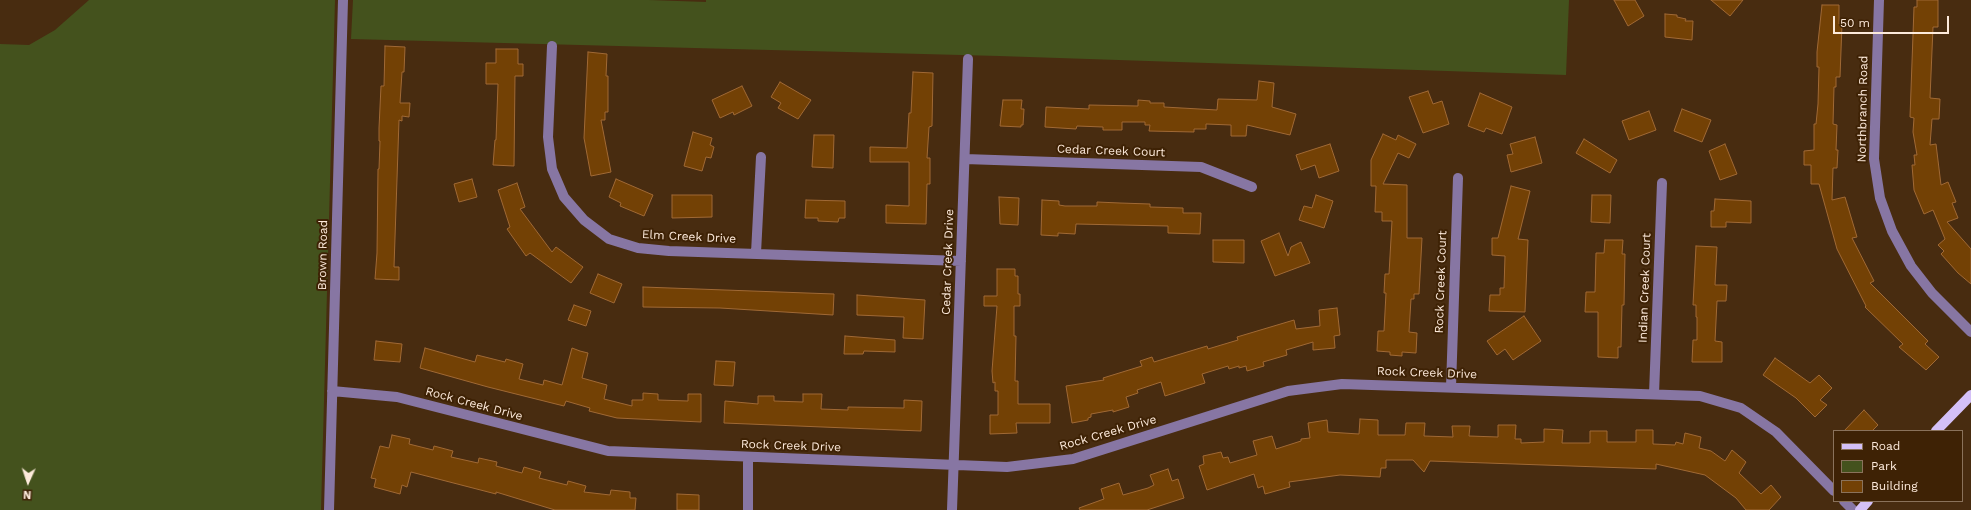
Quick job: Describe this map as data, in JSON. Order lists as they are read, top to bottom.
{
  "streets": {
    "street": [
      "Northbranch Road",
      "Cedar Creek Court",
      "Elm Creek Drive",
      "Brown Road",
      "Cedar Creek Drive",
      "Rock Creek Court",
      "Indian Creek Court",
      "Rock Creek Drive"
    ]
  },
  "crossings": [
    ["Cedar Creek Court", "Cedar Creek Drive"],
    ["Elm Creek Drive", "Cedar Creek Drive"],
    ["Brown Road", "Rock Creek Drive"],
    ["Cedar Creek Drive", "Rock Creek Drive"],
    ["Rock Creek Court", "Rock Creek Drive"],
    ["Indian Creek Court", "Rock Creek Drive"]
  ],
  "legend": ["Road", "Park", "Building"],
  "scale_bar": "50 m",
  "north": "bottom"
}
